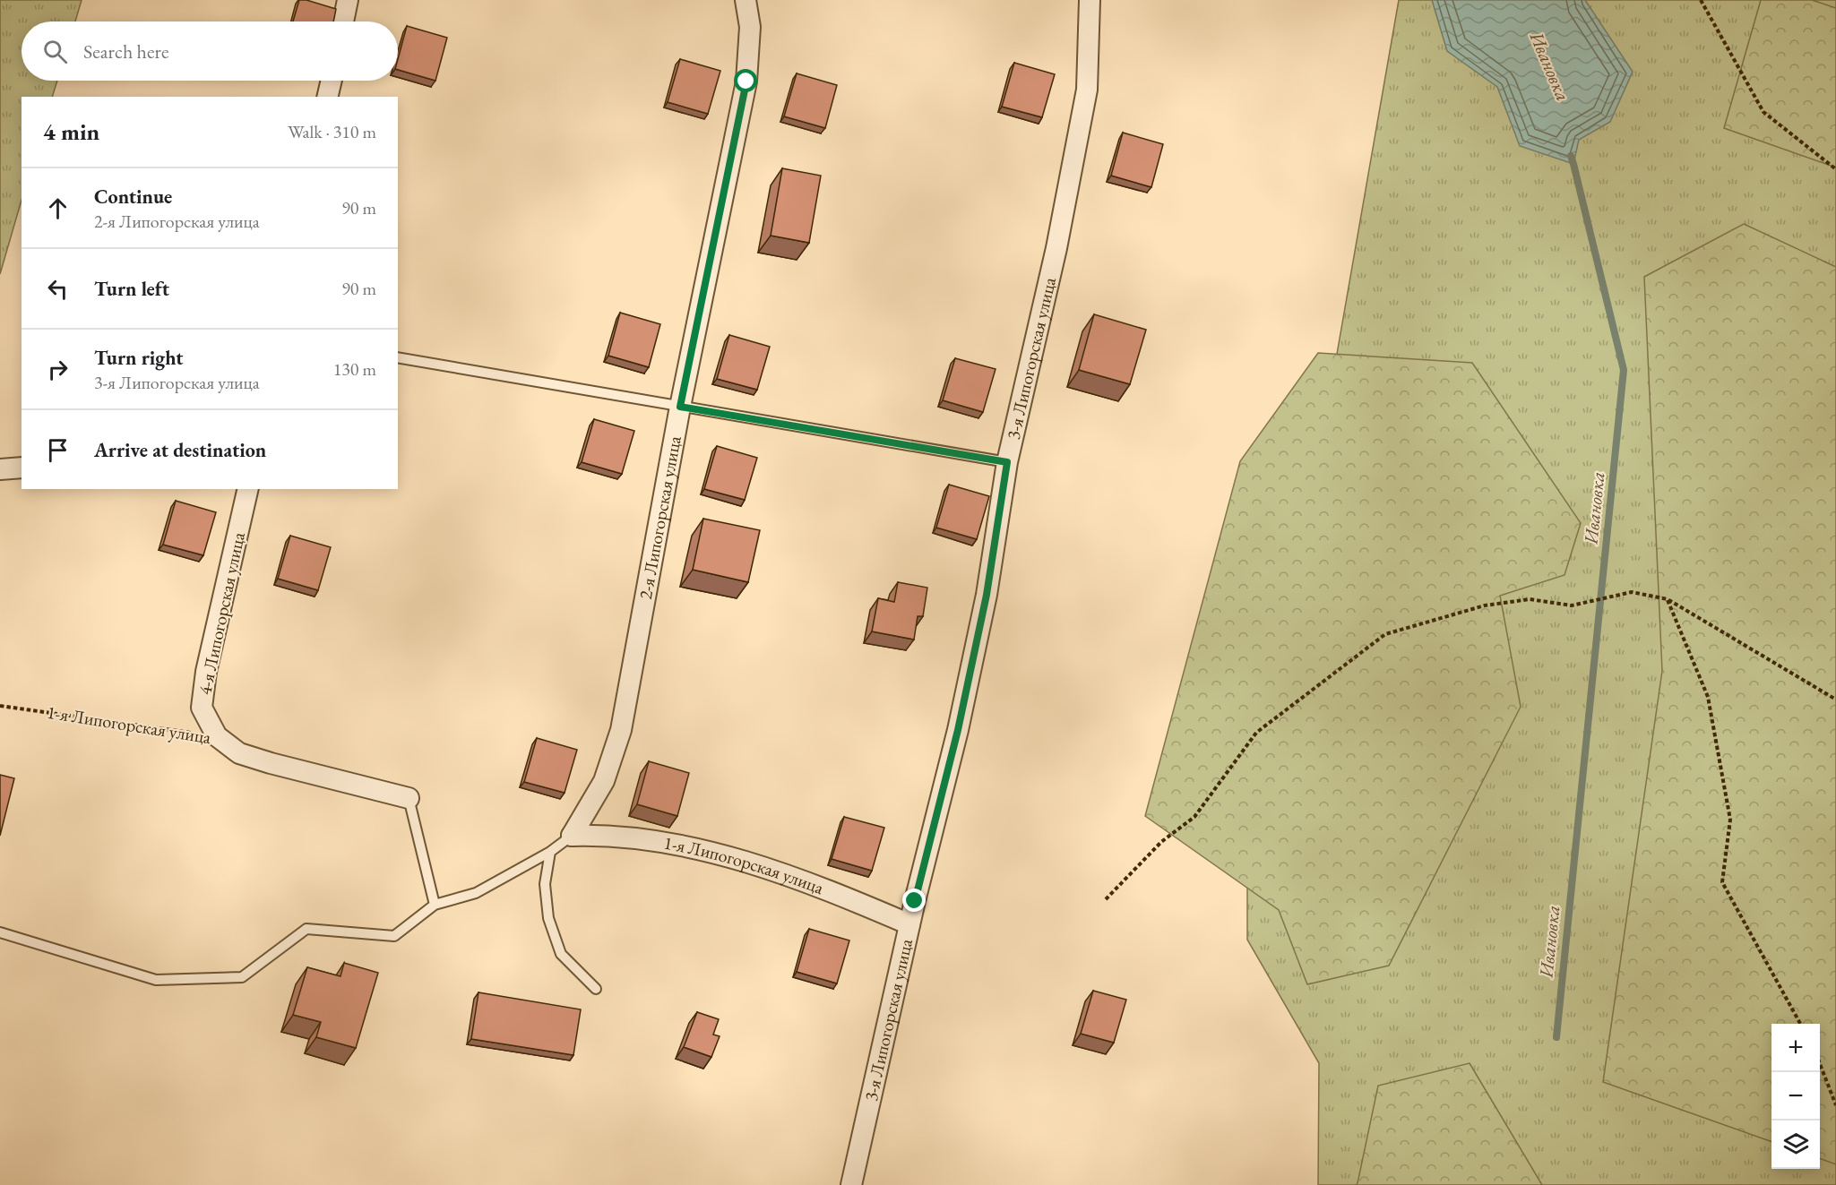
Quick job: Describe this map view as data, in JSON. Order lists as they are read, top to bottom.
{
  "streets": {
    "street": [
      "3-я Липогорская улица",
      "2-я Липогорская улица",
      "4-я Липогорская улица",
      "1-я Липогорская улица"
    ]
  },
  "crossings": [
    ["3-я Липогорская улица", "1-я Липогорская улица"],
    ["2-я Липогорская улица", "1-я Липогорская улица"],
    ["4-я Липогорская улица", "1-я Липогорская улица"]
  ],
  "water": ["Ивановка"],
  "page": {
    "search": "Search here",
    "heading": ["4 min", "Walk · 310 m"],
    "list": [
      ["Continue", "2-я Липогорская улица", "90 m"],
      ["Turn left", "90 m"],
      ["Turn right", "3-я Липогорская улица", "130 m"],
      "Arrive at destination"
    ],
    "map_buttons": ["+", "−"]
  }
}
